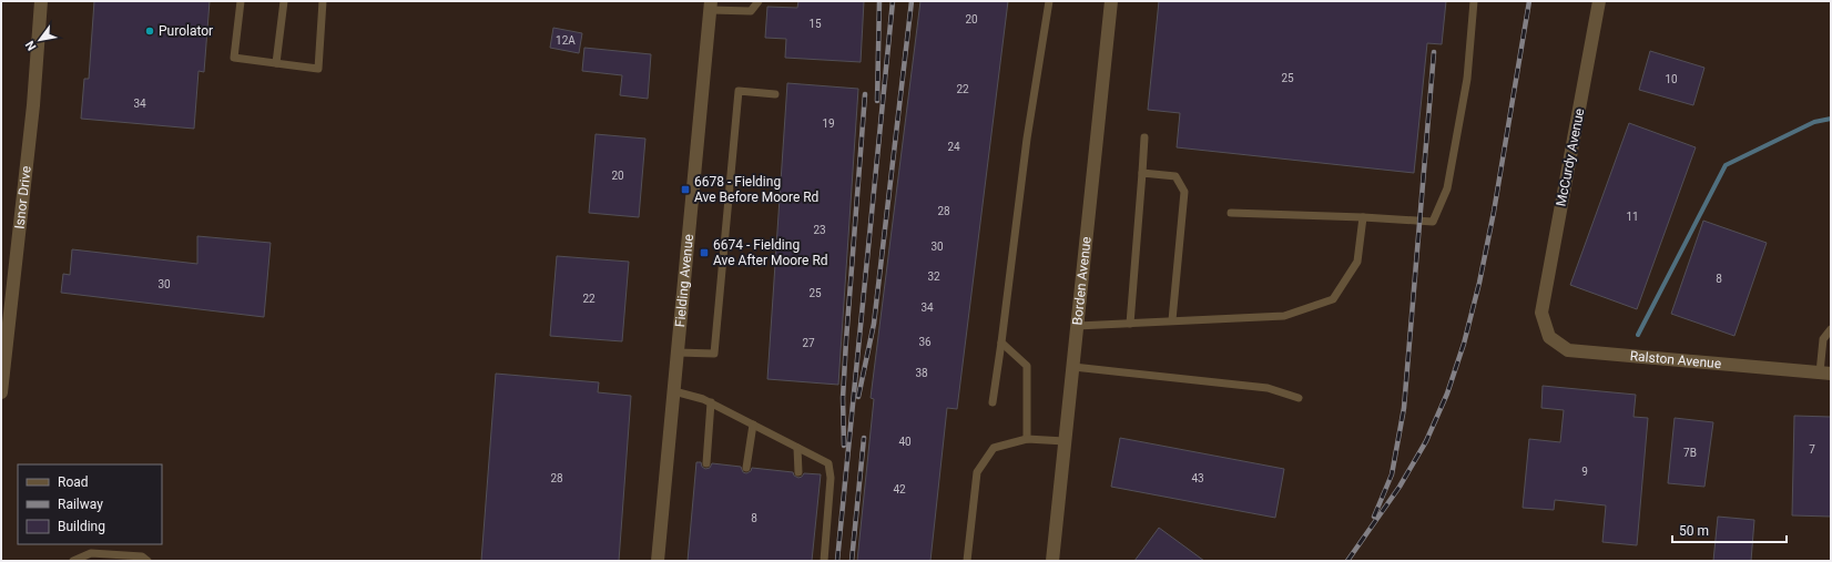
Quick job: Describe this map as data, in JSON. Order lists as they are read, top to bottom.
{
  "streets": {
    "street": [
      "McCurdy Avenue",
      "Isnor Drive",
      "Fielding Avenue",
      "Borden Avenue",
      "Ralston Avenue"
    ]
  },
  "crossings": [
    ["McCurdy Avenue", "Ralston Avenue"]
  ],
  "places": {
    "other": ["Purolator"],
    "transit": ["6678 - Fielding Ave Before Moore Rd", "6674 - Fielding Ave After Moore Rd"]
  },
  "house_numbers": [
    "20",
    "15",
    "12A",
    "25",
    "10",
    "22",
    "34",
    "19",
    "24",
    "20",
    "28",
    "11",
    "23",
    "30",
    "32",
    "8",
    "30",
    "25",
    "22",
    "34",
    "36",
    "27",
    "38",
    "40",
    "7",
    "7B",
    "9",
    "28",
    "43",
    "42",
    "8"
  ],
  "legend": ["Road", "Railway", "Building"],
  "scale_bar": "50 m",
  "north": "bottom left"
}
